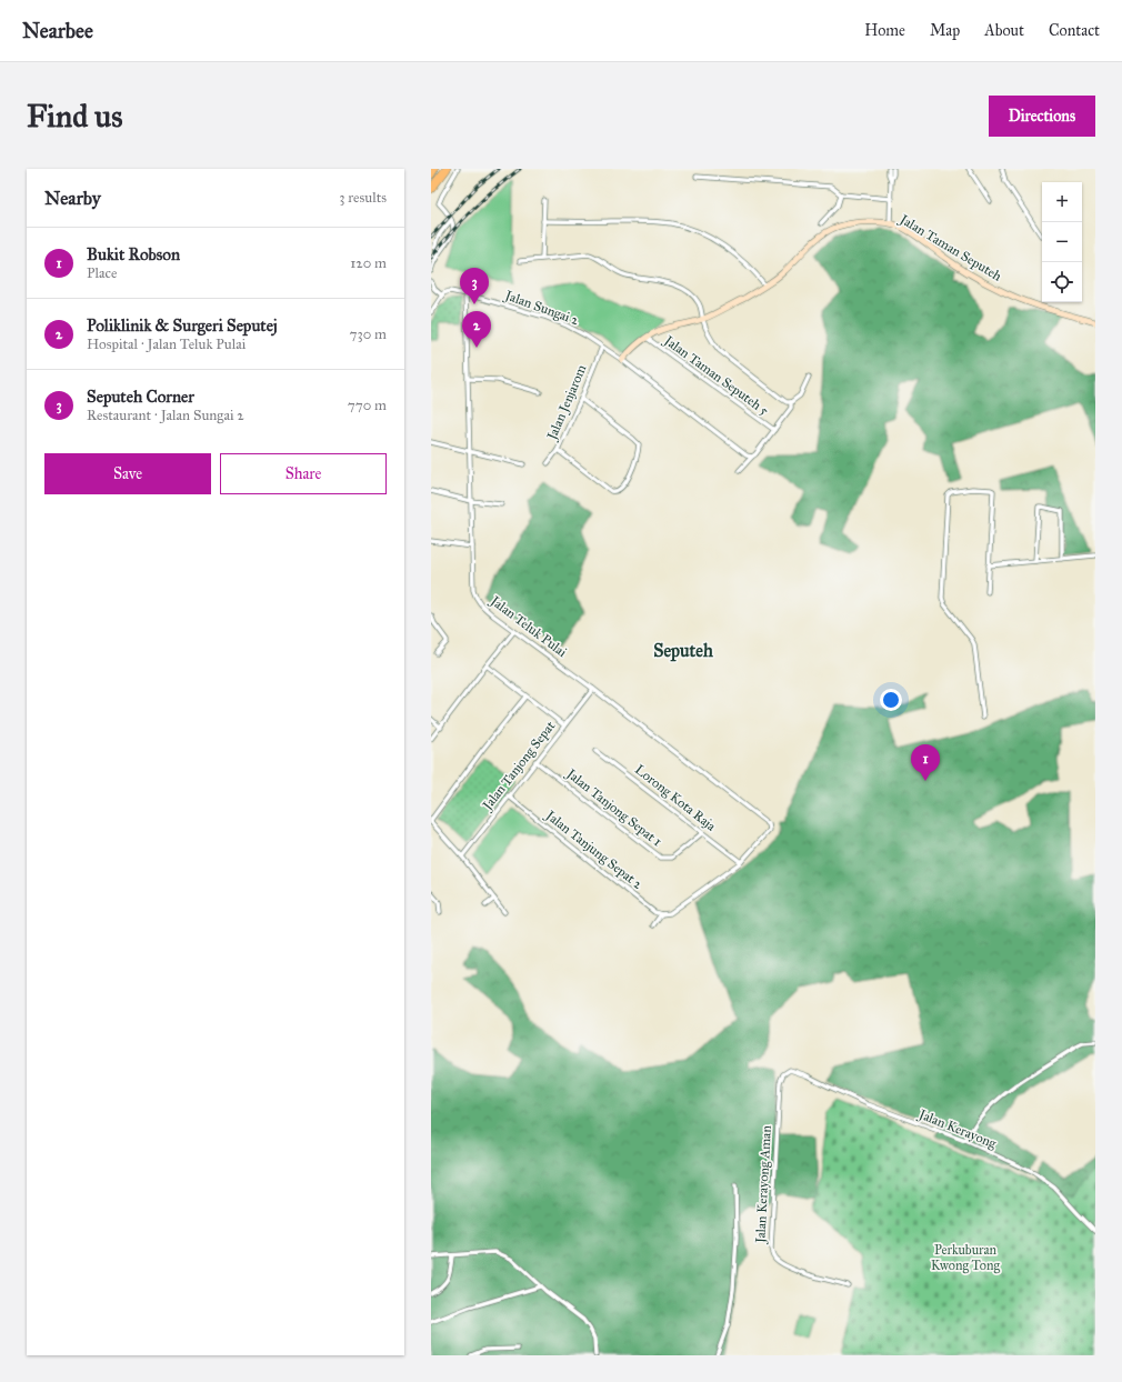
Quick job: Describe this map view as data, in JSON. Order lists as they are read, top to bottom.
{
  "streets": {
    "street": [
      "Jalan Taman Seputeh",
      "Jalan Sungai 2",
      "Jalan Taman Seputeh 5",
      "Jalan Jenjarom",
      "Jalan Teluk Pulai",
      "Jalan Tanjong Sepat",
      "Lorong Kota Raja",
      "Jalan Tanjong Sepat 1",
      "Jalan Tanjung Sepat 2",
      "Jalan Kerayong",
      "Jalan Kerayong Aman"
    ]
  },
  "crossings": [
    ["Jalan Taman Seputeh", "Jalan Sungai 2"],
    ["Jalan Taman Seputeh", "Jalan Taman Seputeh 5"],
    ["Jalan Sungai 2", "Jalan Jenjarom"],
    ["Jalan Sungai 2", "Jalan Teluk Pulai"],
    ["Jalan Teluk Pulai", "Jalan Tanjong Sepat"],
    ["Jalan Teluk Pulai", "Lorong Kota Raja"],
    ["Jalan Tanjong Sepat", "Jalan Tanjong Sepat 1"],
    ["Jalan Tanjong Sepat", "Jalan Tanjung Sepat 2"],
    ["Lorong Kota Raja", "Jalan Tanjong Sepat 1"],
    ["Jalan Kerayong", "Jalan Kerayong Aman"]
  ],
  "districts": ["Seputeh"],
  "parks": ["Perkuburan Kwong Tong"],
  "page": {
    "header": "Nearbee",
    "nav": [
      "Home",
      "Map",
      "About",
      "Contact"
    ],
    "buttons": [
      "Directions",
      ["Save", "Share"]
    ],
    "title": "Find us",
    "heading": ["Nearby", "3 results"],
    "map_buttons": ["+", "−"],
    "list": [
      {
        "mark": "1",
        "name": "Bukit Robson",
        "note": "Place",
        "value": "120 m"
      },
      {
        "mark": "2",
        "name": "Poliklinik & Surgeri Seputej",
        "note": "Hospital · Jalan Teluk Pulai",
        "value": "730 m"
      },
      {
        "mark": "3",
        "name": "Seputeh Corner",
        "note": "Restaurant · Jalan Sungai 2",
        "value": "770 m"
      }
    ],
    "pins": ["3", "2", "1"]
  }
}
